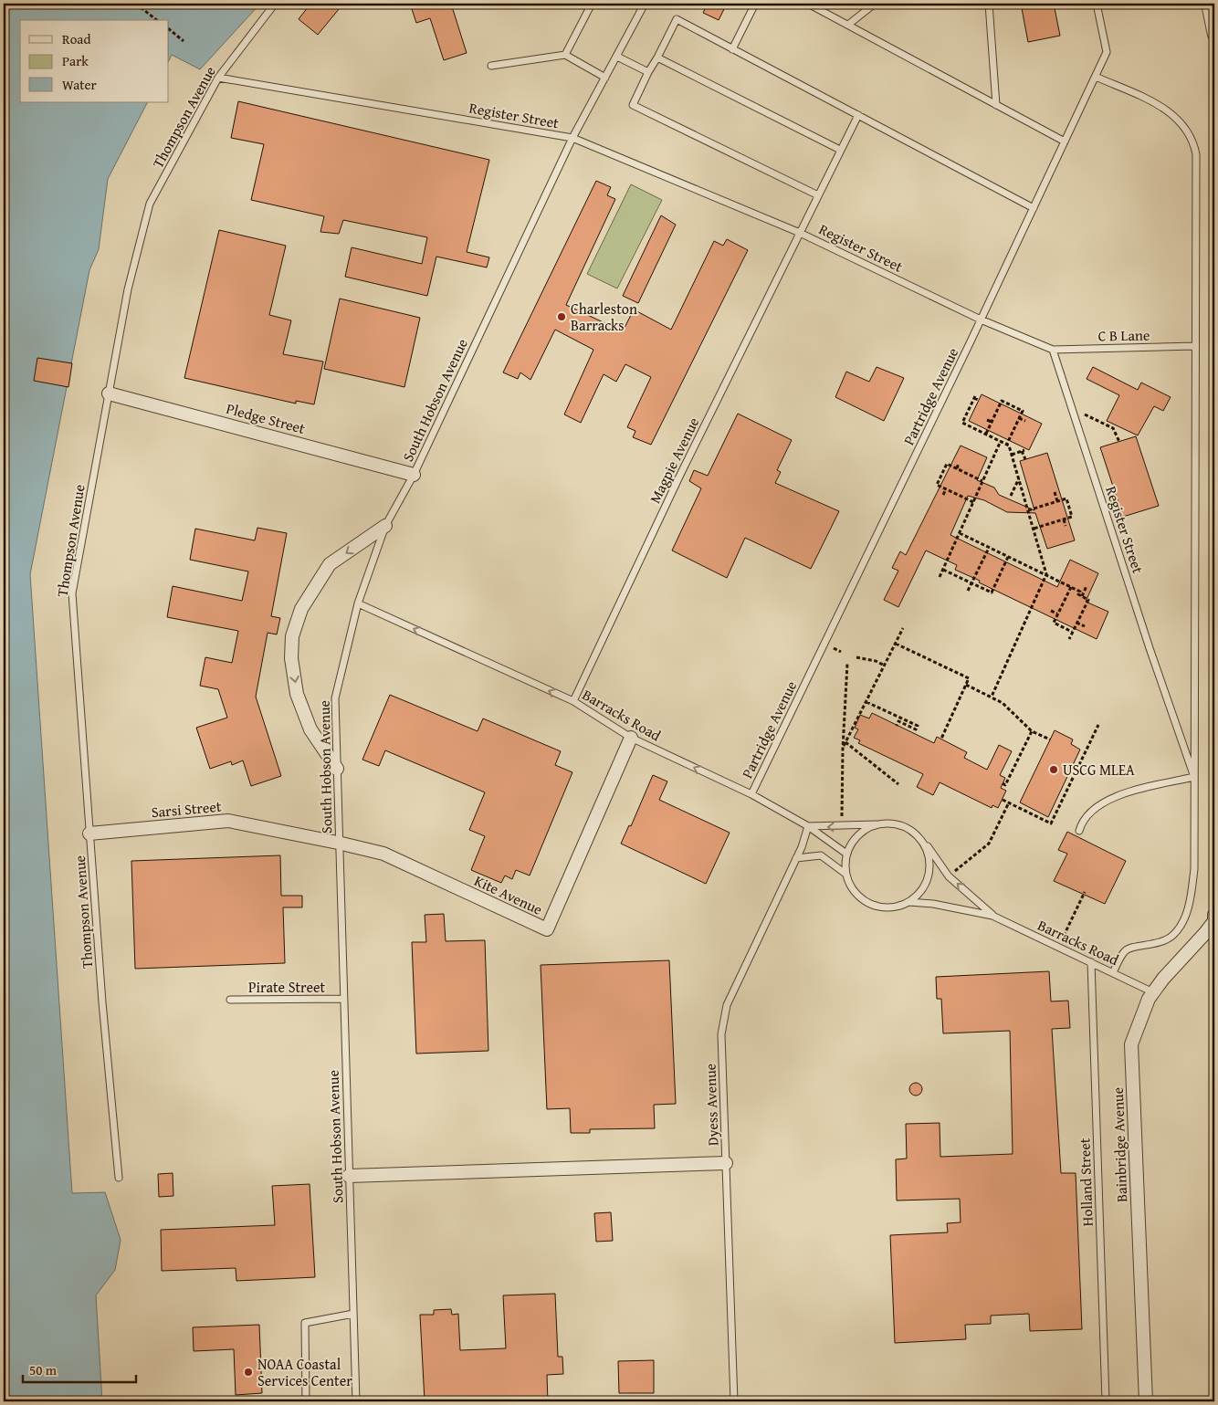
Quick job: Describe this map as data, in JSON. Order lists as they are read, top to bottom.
{
  "streets": {
    "street": [
      "Pledge Street",
      "Sarsi Street",
      "Kite Avenue",
      "Bainbridge Avenue"
    ],
    "lane": [
      "Register Street",
      "Thompson Avenue",
      "C B Lane",
      "Partridge Avenue",
      "South Hobson Avenue",
      "Magpie Avenue",
      "Barracks Road",
      "Pirate Street",
      "Dyess Avenue",
      "Holland Street"
    ]
  },
  "crossings": [
    ["Register Street", "Thompson Avenue"],
    ["Register Street", "C B Lane"],
    ["Register Street", "Partridge Avenue"],
    ["Register Street", "South Hobson Avenue"],
    ["Register Street", "Magpie Avenue"],
    ["Thompson Avenue", "Pledge Street"],
    ["Thompson Avenue", "Sarsi Street"],
    ["Partridge Avenue", "Barracks Road"],
    ["South Hobson Avenue", "Pledge Street"],
    ["South Hobson Avenue", "Barracks Road"],
    ["South Hobson Avenue", "Sarsi Street"],
    ["South Hobson Avenue", "Kite Avenue"],
    ["South Hobson Avenue", "Pirate Street"],
    ["Magpie Avenue", "Barracks Road"],
    ["Barracks Road", "Kite Avenue"],
    ["Barracks Road", "Dyess Avenue"],
    ["Barracks Road", "Bainbridge Avenue"],
    ["Barracks Road", "Holland Street"],
    ["Sarsi Street", "Kite Avenue"]
  ],
  "one_way": ["Barracks Road"],
  "places": ["Charleston Barracks", "USCG MLEA", "NOAA Coastal Services Center"],
  "legend": ["Road", "Park", "Water"],
  "scale_bar": "50 m"
}
